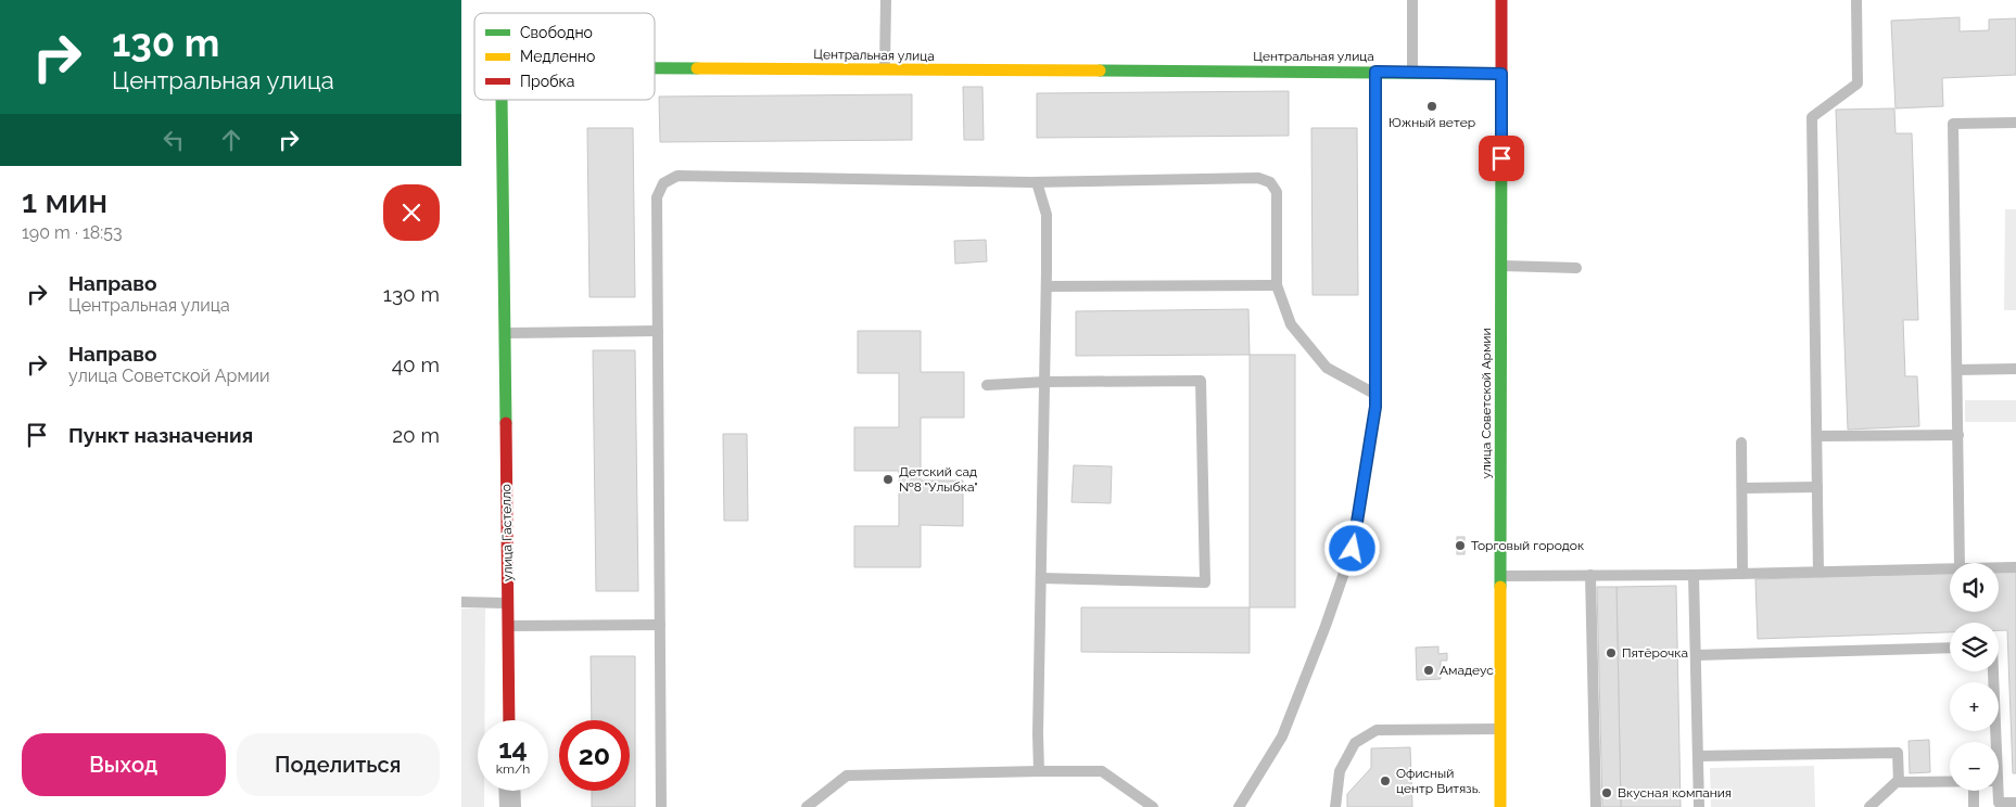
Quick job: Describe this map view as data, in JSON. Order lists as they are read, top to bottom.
{
  "streets": {
    "street": ["Центральная улица", "улица Советской Армии", "улица Гастелло"]
  },
  "crossings": [
    ["Центральная улица", "улица Советской Армии"],
    ["Центральная улица", "улица Гастелло"]
  ],
  "places": [
    "Южный ветер",
    "Детский сад №8 \"Улыбка\"",
    "Торговый городок",
    "Пятёрочка",
    "Амадеус",
    "Офисный центр Витязь.",
    "Вкусная компания"
  ],
  "legend": ["Свободно", "Медленно", "Пробка"],
  "page": {
    "turn": ["130 m", "Центральная улица"],
    "heading": ["1 мин", "190 m · 18:53"],
    "list": [
      {
        "name": "Направо",
        "note": "Центральная улица",
        "value": "130 m"
      },
      {
        "name": "Направо",
        "note": "улица Советской Армии",
        "value": "40 m"
      },
      {
        "name": "Пункт назначения",
        "value": "20 m"
      }
    ],
    "map_buttons": ["+", "−"],
    "speed": "14 km/h",
    "limit": "20",
    "buttons": ["Выход", "Поделиться"]
  }
}
